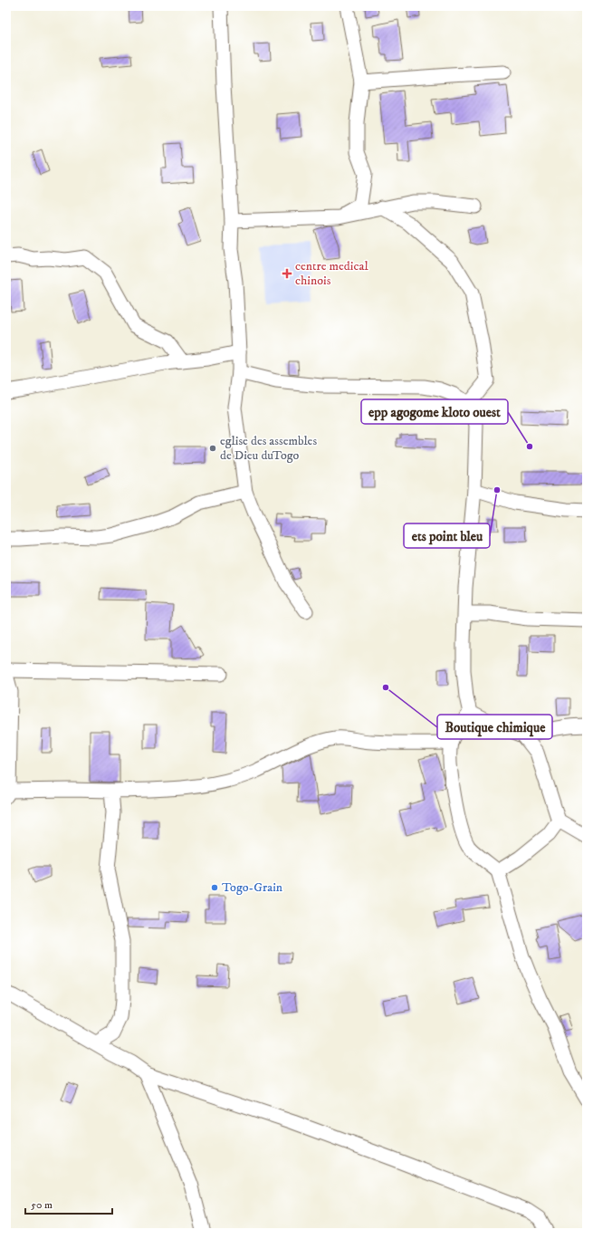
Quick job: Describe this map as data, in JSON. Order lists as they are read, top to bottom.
{
  "places": {
    "health": ["centre medical chinois"],
    "other": [
      "epp agogome kloto ouest",
      "eglise des assembles de Dieu duTogo",
      "ets point bleu",
      "Boutique chimique",
      "Togo-Grain"
    ]
  },
  "scale_bar": "50 m"
}
